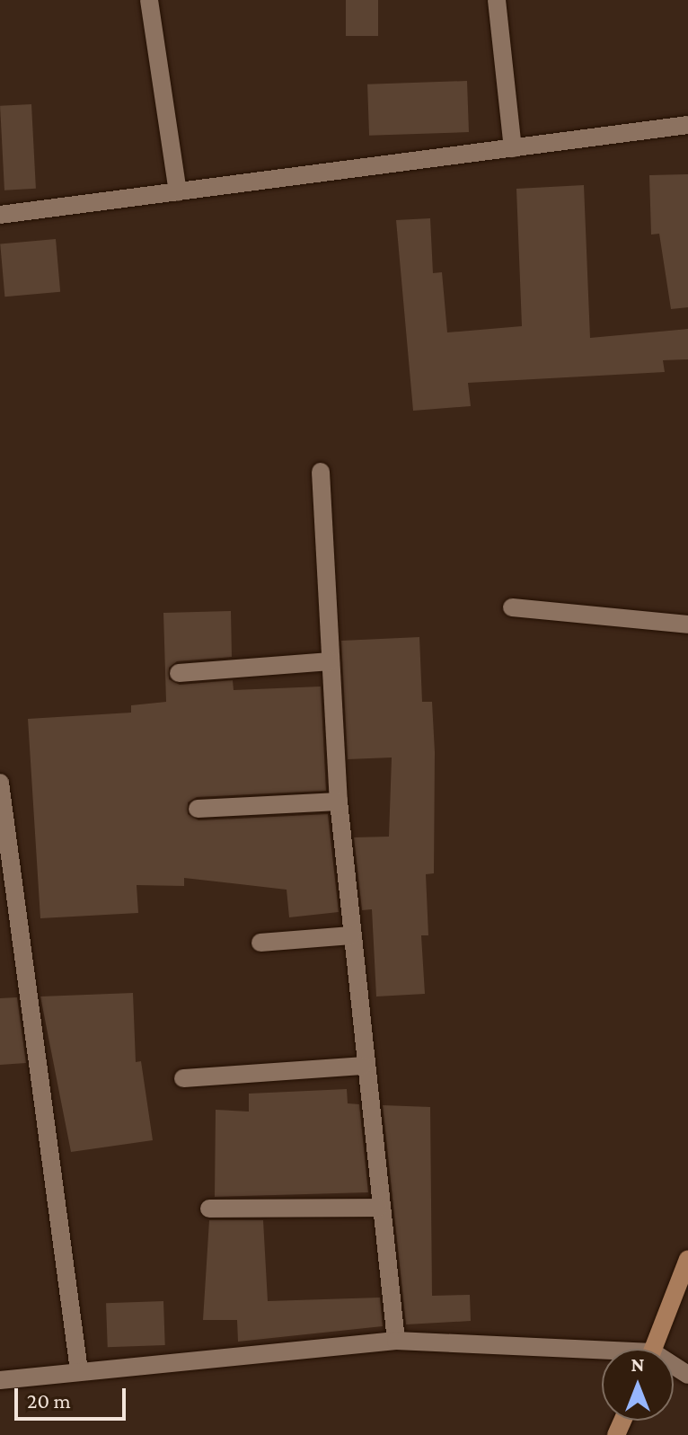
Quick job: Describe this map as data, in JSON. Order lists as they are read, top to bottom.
{
  "scale_bar": "20 m",
  "north": "top"
}
